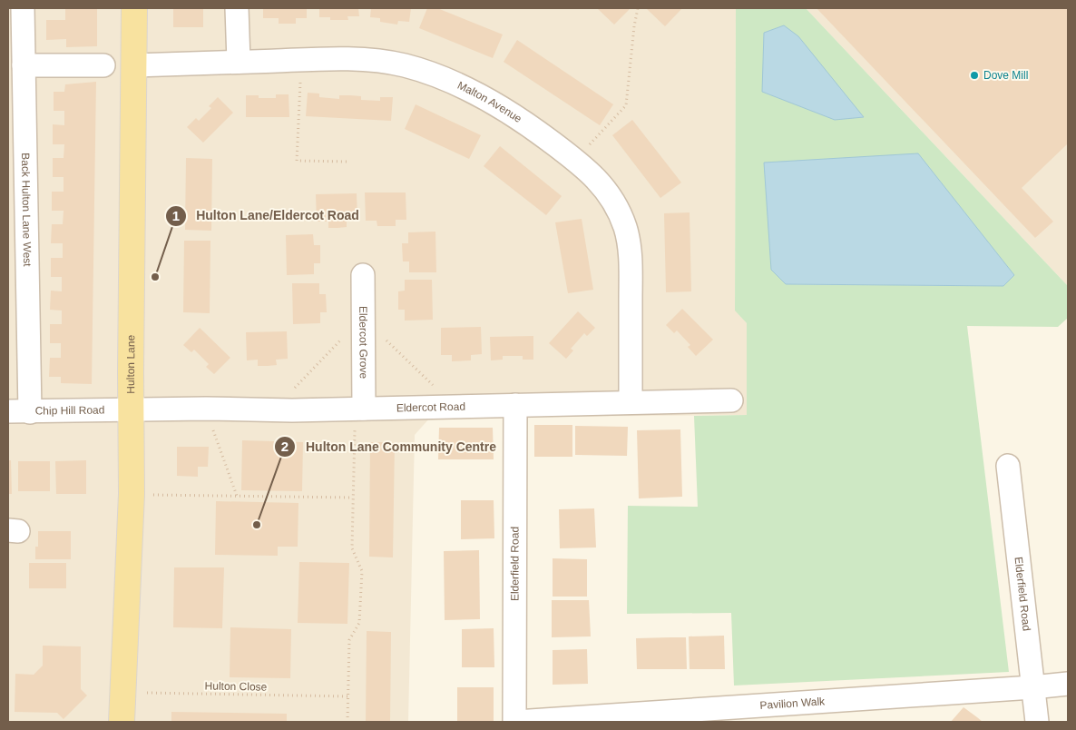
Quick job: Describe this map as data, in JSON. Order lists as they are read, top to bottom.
{
  "streets": {
    "main road": ["Hulton Lane"],
    "street": [
      "Malton Avenue",
      "Back Hulton Lane West",
      "Eldercot Grove",
      "Eldercot Road",
      "Chip Hill Road",
      "Elderfield Road",
      "Pavilion Walk"
    ],
    "path": ["Hulton Close"]
  },
  "crossings": [
    ["Malton Avenue", "Hulton Lane"],
    ["Malton Avenue", "Eldercot Road"],
    ["Back Hulton Lane West", "Chip Hill Road"],
    ["Eldercot Grove", "Eldercot Road"],
    ["Hulton Lane", "Eldercot Road"],
    ["Hulton Lane", "Chip Hill Road"],
    ["Hulton Lane", "Hulton Close"],
    ["Eldercot Road", "Chip Hill Road"],
    ["Eldercot Road", "Elderfield Road"],
    ["Elderfield Road", "Pavilion Walk"]
  ],
  "places": ["Dove Mill", "Hulton Lane/Eldercot Road", "Hulton Lane Community Centre"]
}
